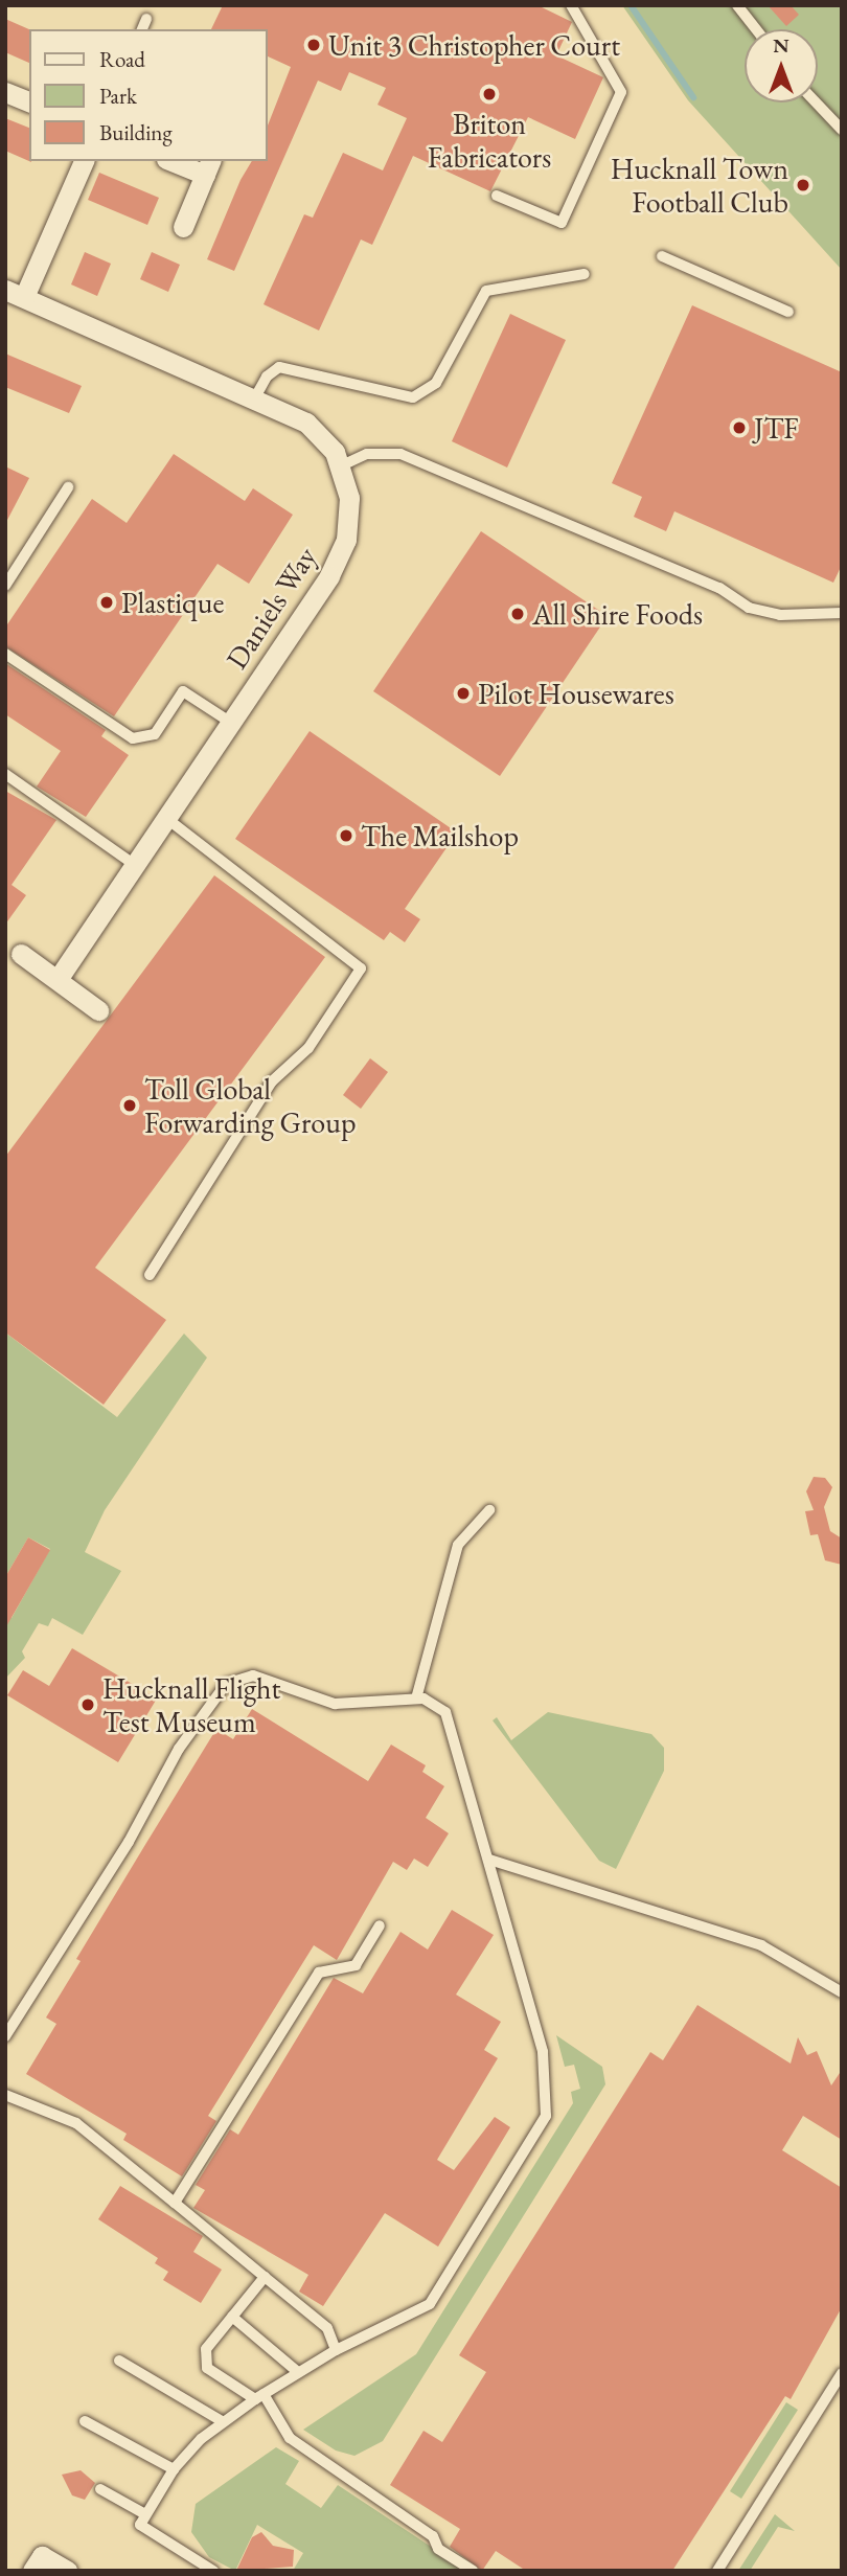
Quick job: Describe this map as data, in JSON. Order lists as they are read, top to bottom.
{
  "streets": {
    "street": ["Daniels Way"]
  },
  "places": [
    "Unit 3 Christopher Court",
    "Briton Fabricators",
    "Hucknall Town Football Club",
    "JTF",
    "Plastique",
    "All Shire Foods",
    "Pilot Housewares",
    "The Mailshop",
    "Toll Global Forwarding Group",
    "Hucknall Flight Test Museum"
  ],
  "legend": ["Road", "Park", "Building"],
  "north": "top"
}
